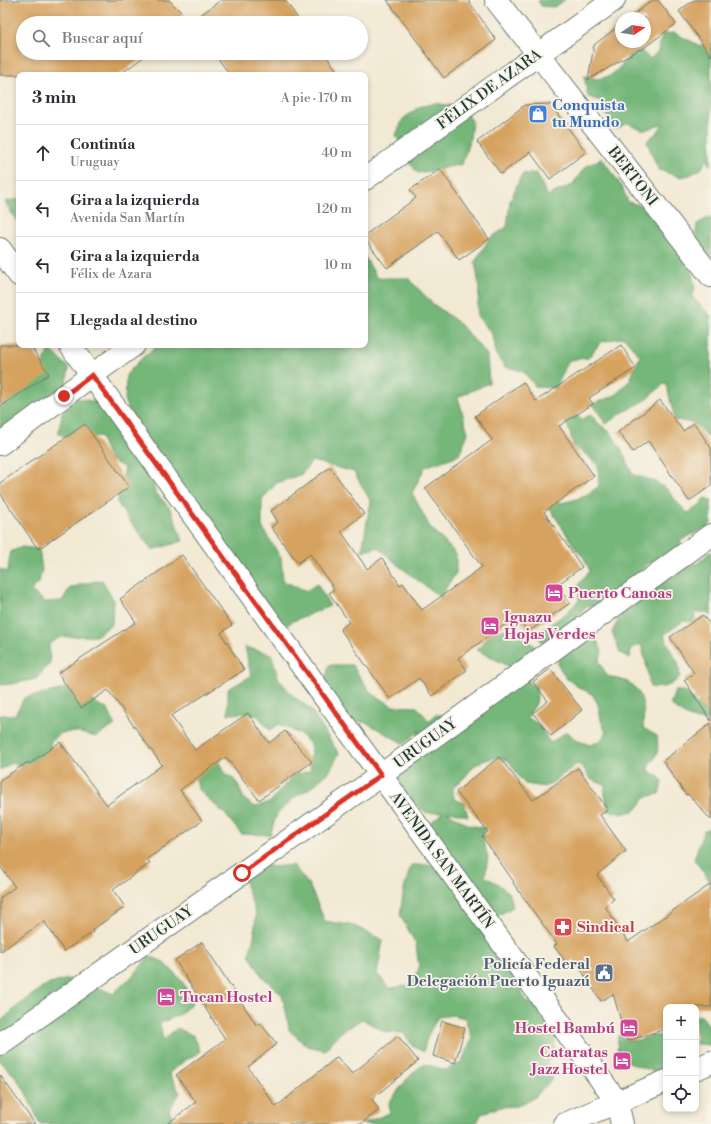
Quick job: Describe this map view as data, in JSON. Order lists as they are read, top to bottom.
{
  "streets": {
    "street": [
      "FÉLIX DE AZARA",
      "BERTONI",
      "URUGUAY",
      "AVENIDA SAN MARTÍN"
    ]
  },
  "crossings": [
    ["FÉLIX DE AZARA", "BERTONI"],
    ["URUGUAY", "AVENIDA SAN MARTÍN"]
  ],
  "places": {
    "shop": ["Conquista tu Mundo"],
    "hotel": [
      "Puerto Canoas",
      "Iguazu Hojas Verdes",
      "Tucan Hostel",
      "Hostel Bambú",
      "Cataratas Jazz Hostel"
    ],
    "pharmacy": ["Sindical"],
    "public building": ["Policía Federal Delegación Puerto Iguazú"]
  },
  "north": "right",
  "page": {
    "search": "Buscar aquí",
    "heading": ["3 min", "A pie · 170 m"],
    "list": [
      ["Continúa", "Uruguay", "40 m"],
      ["Gira a la izquierda", "Avenida San Martín", "120 m"],
      ["Gira a la izquierda", "Félix de Azara", "10 m"],
      "Llegada al destino"
    ],
    "map_buttons": ["+", "−"]
  }
}
